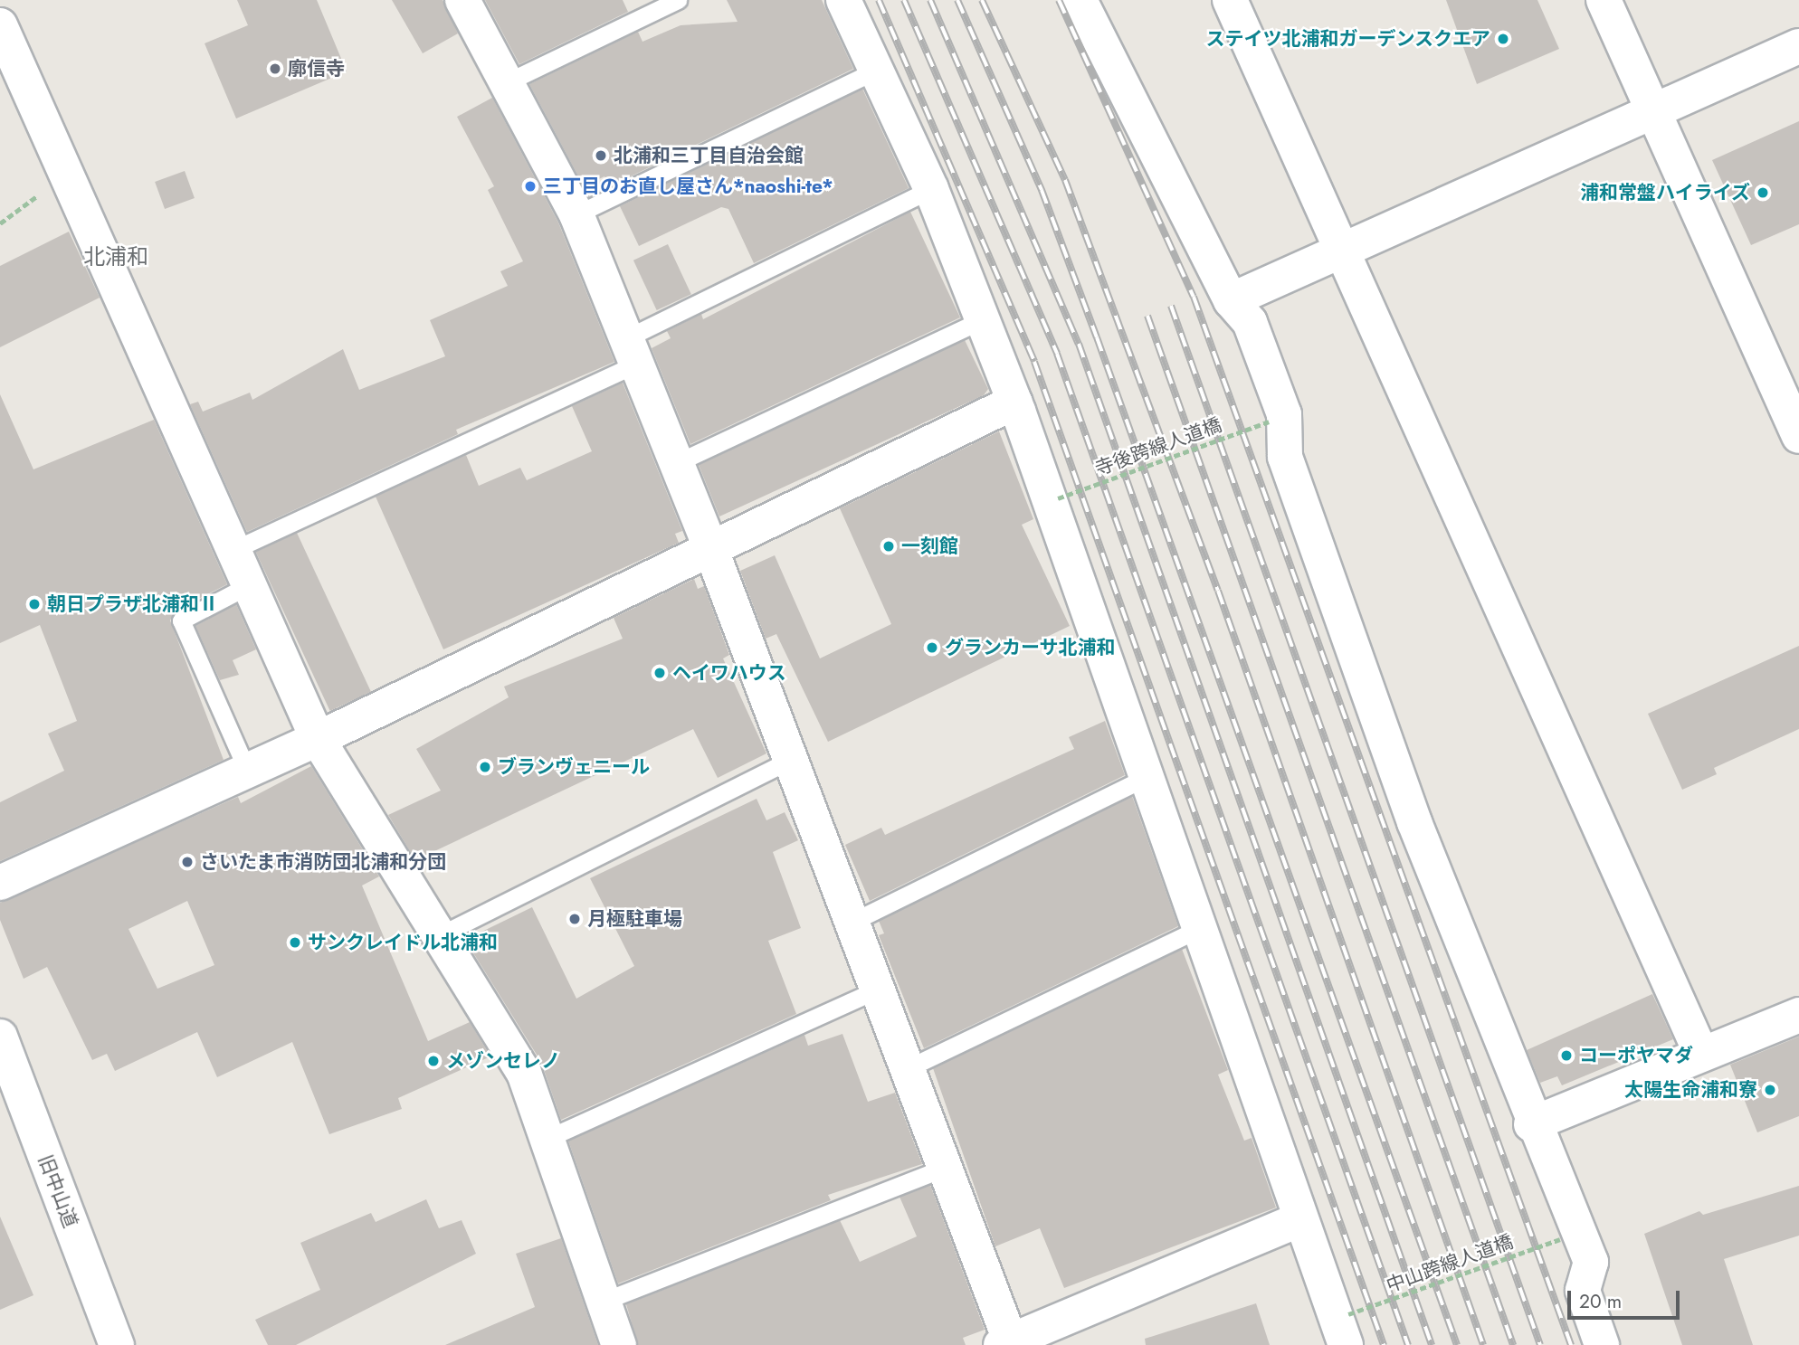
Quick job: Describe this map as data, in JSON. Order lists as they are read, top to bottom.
{
  "streets": {
    "street": ["旧中山道"],
    "path": ["寺後跨線人道橋", "中山跨線人道橋"]
  },
  "districts": ["北浦和"],
  "places": [
    "ステイツ北浦和ガーデンスクエア",
    "廓信寺",
    "北浦和三丁目自治会館",
    "三丁目のお直し屋さん*naoshi-te*",
    "浦和常盤ハイライズ",
    "一刻館",
    "朝日プラザ北浦和Ⅱ",
    "グランカーサ北浦和",
    "ヘイワハウス",
    "ブランヴェニール",
    "さいたま市消防団北浦和分団",
    "月極駐車場",
    "サンクレイドル北浦和",
    "コーポヤマダ",
    "メゾンセレノ",
    "太陽生命浦和寮"
  ],
  "scale_bar": "20 m"
}
